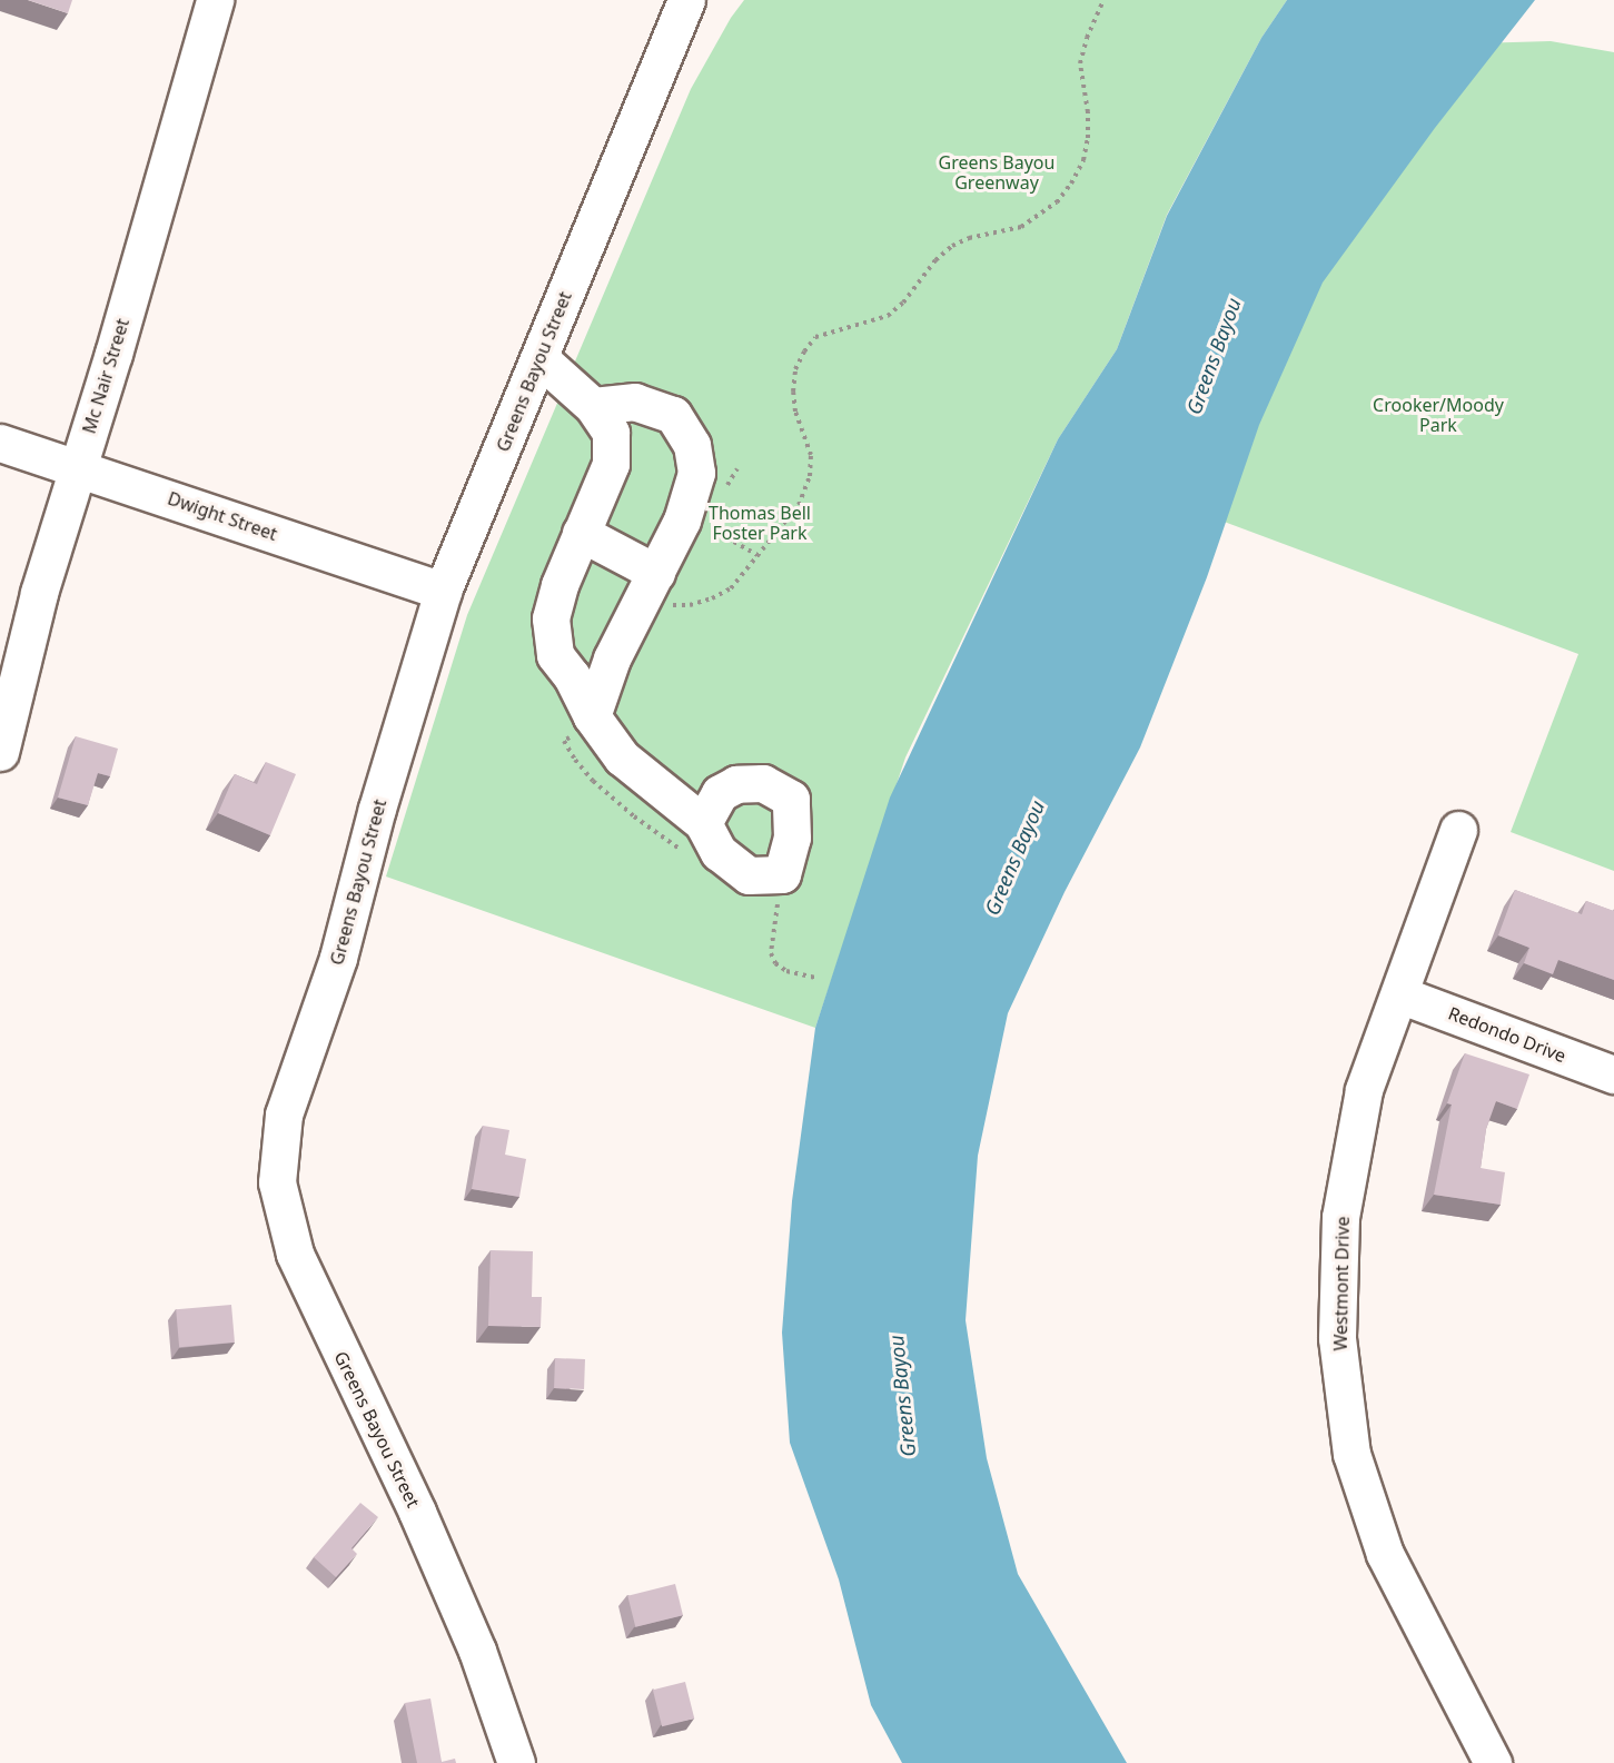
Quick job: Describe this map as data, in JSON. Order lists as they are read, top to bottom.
{
  "streets": {
    "street": [
      "Greens Bayou Street",
      "Mc Nair Street",
      "Dwight Street",
      "Redondo Drive",
      "Westmont Drive"
    ]
  },
  "crossings": [
    ["Greens Bayou Street", "Dwight Street"],
    ["Mc Nair Street", "Dwight Street"],
    ["Redondo Drive", "Westmont Drive"]
  ],
  "water": ["Greens Bayou"],
  "parks": ["Greens Bayou Greenway", "Crooker/Moody Park", "Thomas Bell Foster Park"]
}
